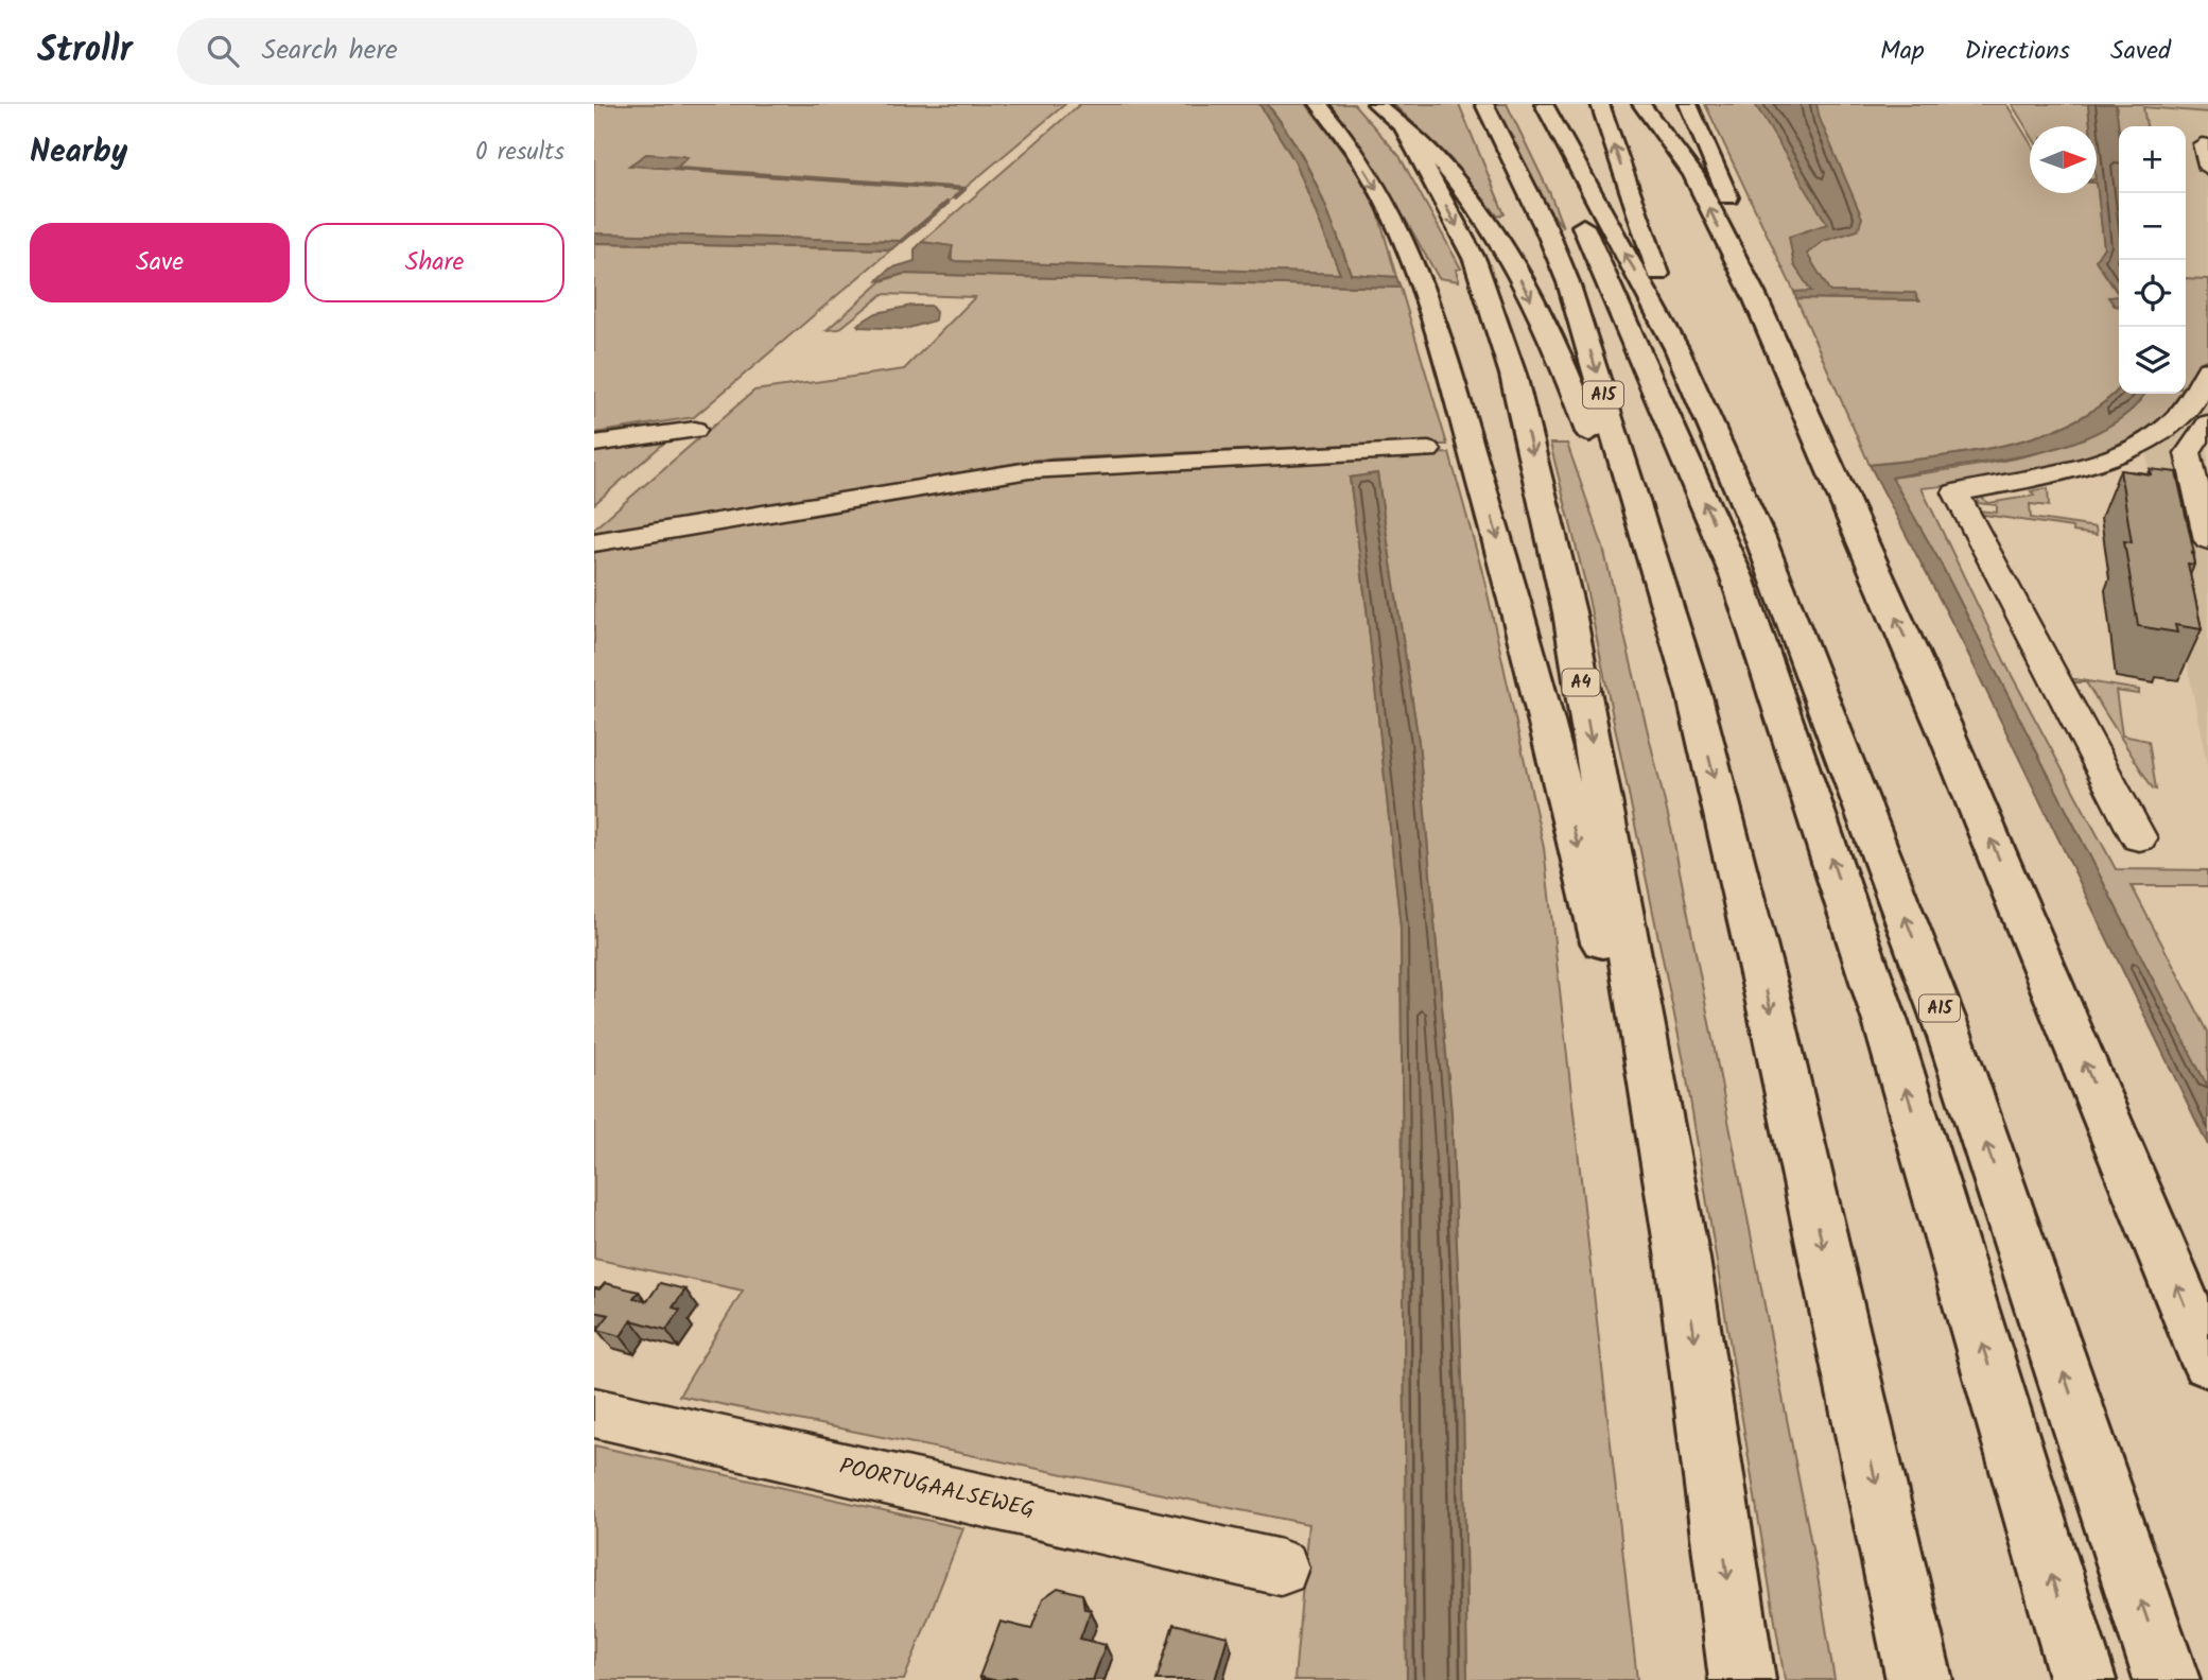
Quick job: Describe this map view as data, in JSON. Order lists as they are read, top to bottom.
{
  "streets": {
    "highway": ["A15", "A4"],
    "street": ["POORTUGAALSEWEG"]
  },
  "crossings": [
    ["A15", "A4"]
  ],
  "north": "right",
  "page": {
    "header": "Strollr",
    "search": "Search here",
    "nav": ["Map", "Directions", "Saved"],
    "heading": ["Nearby", "0 results"],
    "map_buttons": ["+", "−"],
    "buttons": ["Save", "Share"]
  }
}
